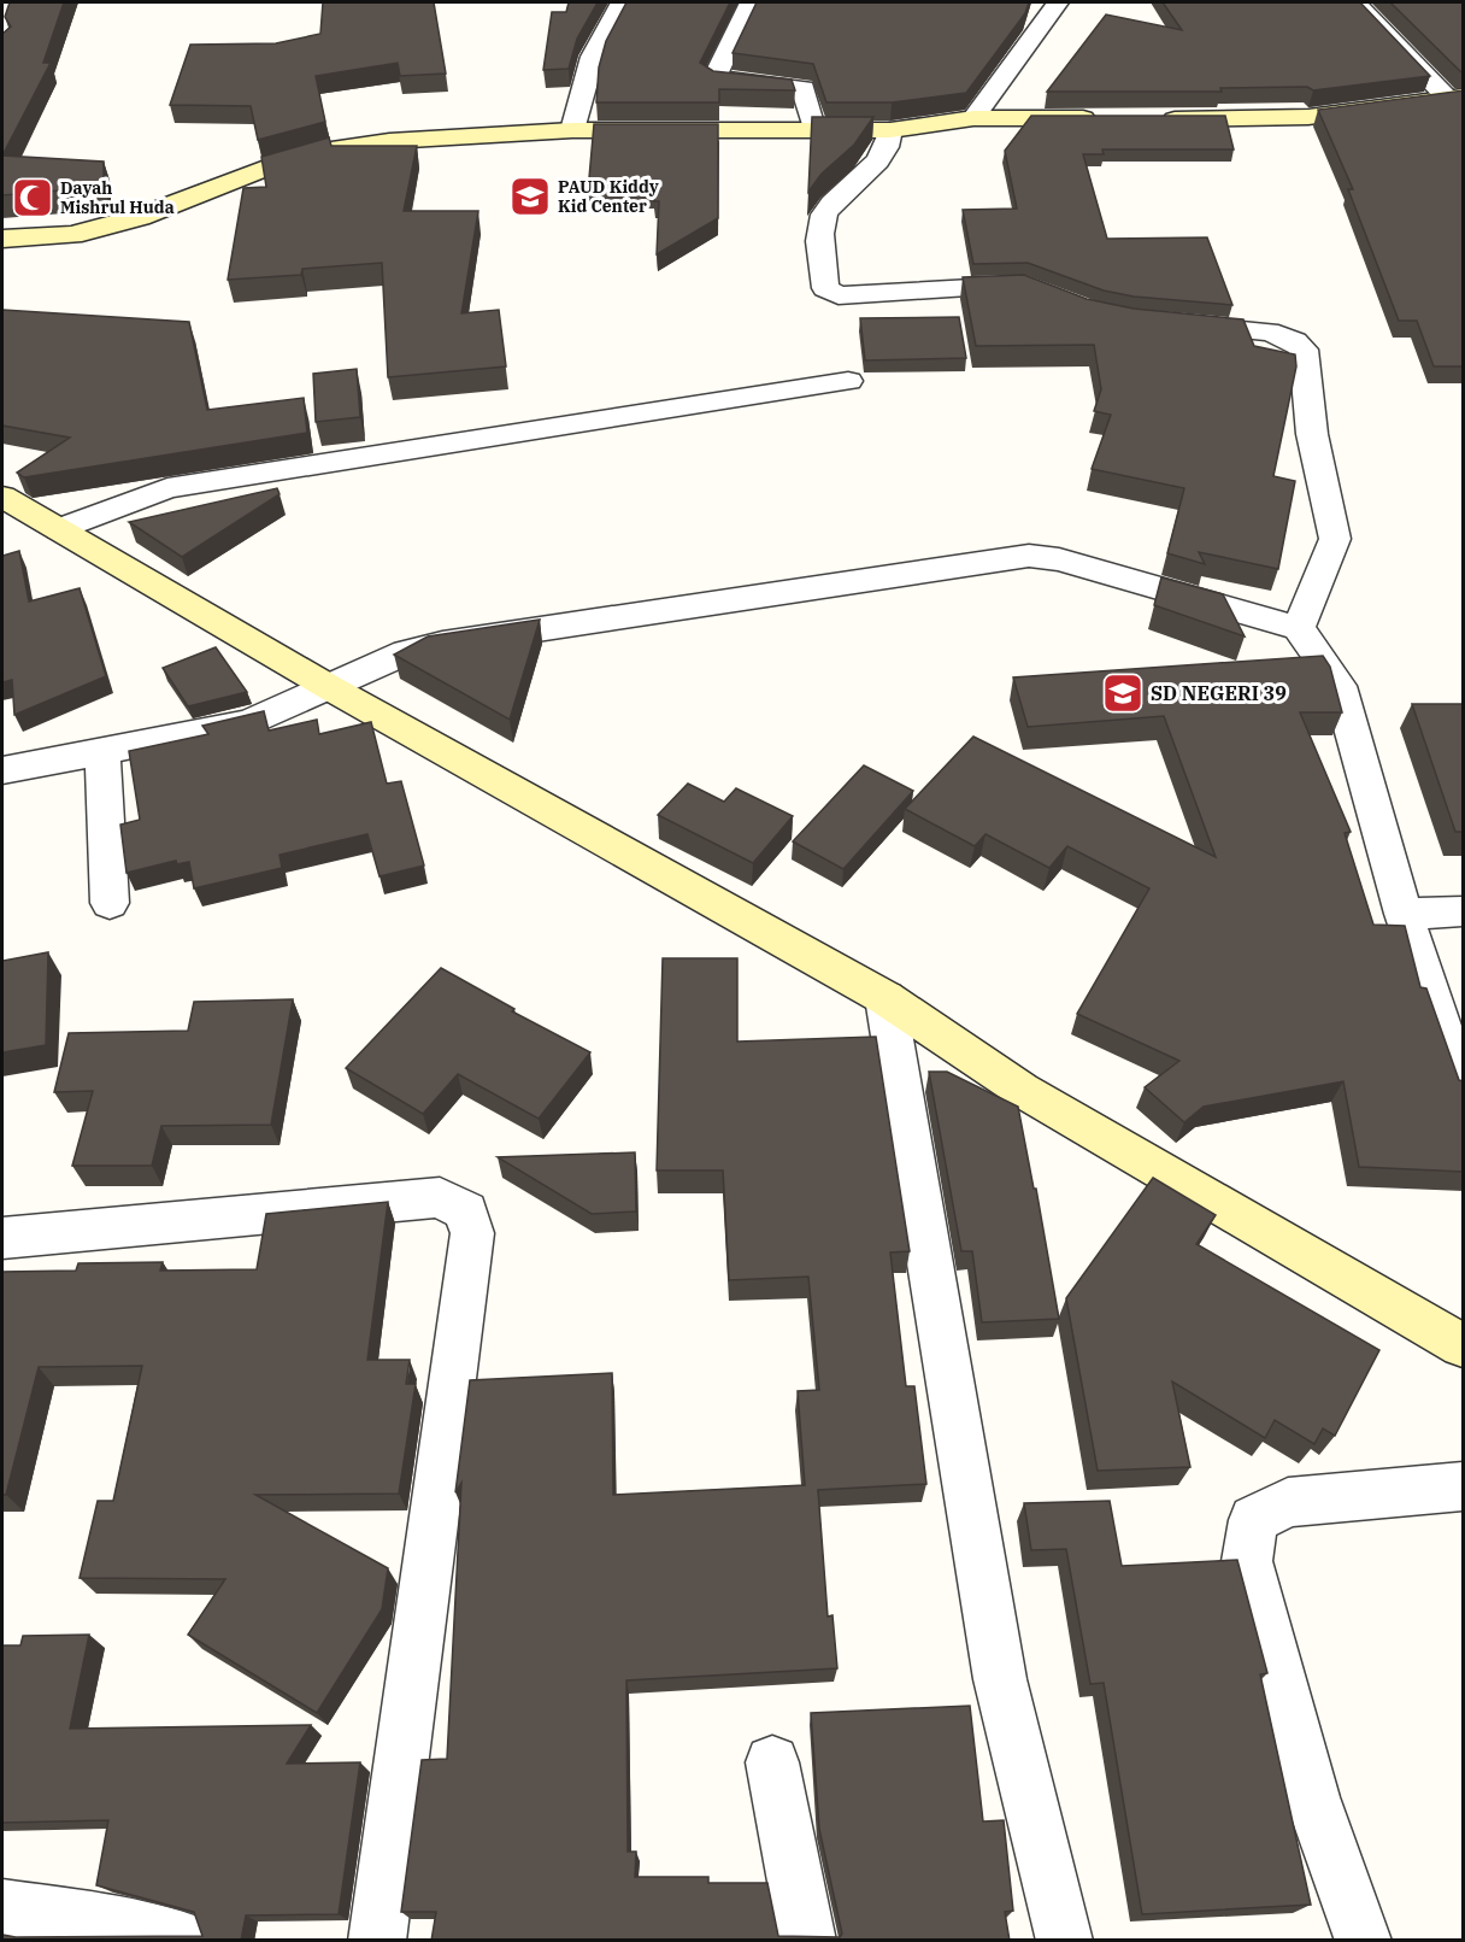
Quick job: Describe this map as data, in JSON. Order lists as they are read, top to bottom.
{
  "places": {
    "school or university": ["PAUD Kiddy Kid Center", "SD NEGERI 39"],
    "mosque": ["Dayah Mishrul Huda"]
  }
}
